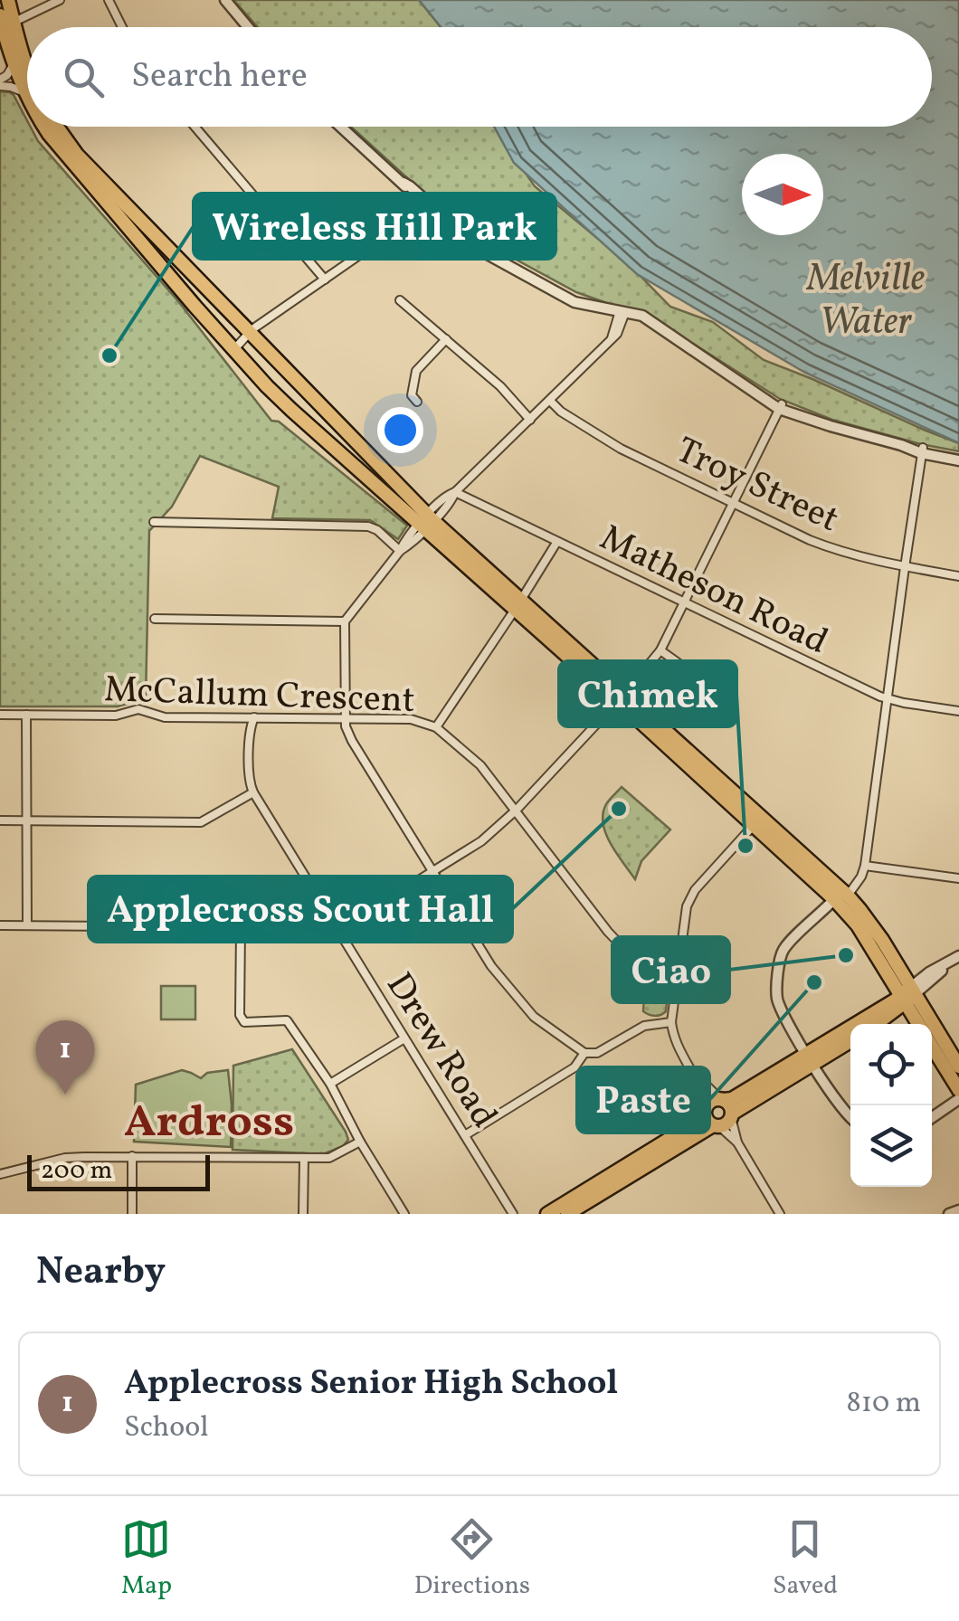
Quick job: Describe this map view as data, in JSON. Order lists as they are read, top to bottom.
{
  "streets": {
    "street": [
      "Troy Street",
      "Matheson Road",
      "McCallum Crescent",
      "Drew Road"
    ]
  },
  "crossings": [
    ["McCallum Crescent", "Drew Road"]
  ],
  "districts": ["Ardross"],
  "water": ["Melville Water"],
  "places": [
    "Wireless Hill Park",
    "Applecross Scout Hall",
    "Chimek",
    "Ciao",
    "Paste"
  ],
  "scale_bar": "200 m",
  "north": "right",
  "page": {
    "search": "Search here",
    "pins": "1",
    "scale": "200 m",
    "heading": "Nearby",
    "list": [
      {
        "mark": "1",
        "name": "Applecross Senior High School",
        "note": "School",
        "value": "810 m"
      }
    ],
    "nav": ["Map", "Directions", "Saved"]
  }
}
